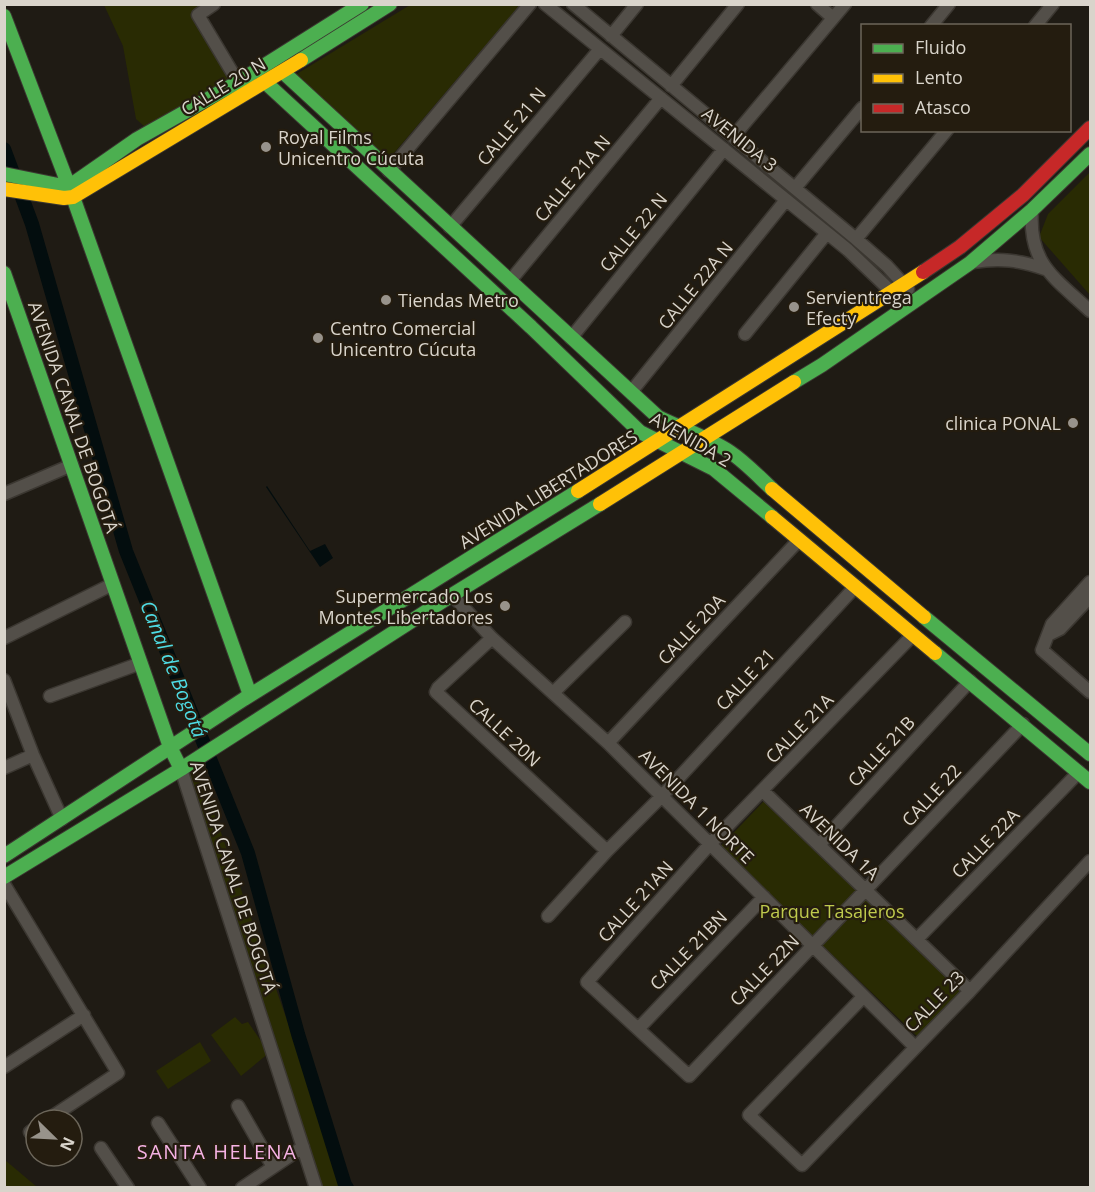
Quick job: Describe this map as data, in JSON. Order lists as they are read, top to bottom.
{
  "streets": {
    "main road": [
      "CALLE 20 N",
      "AVENIDA CANAL DE BOGOTÁ",
      "AVENIDA 2",
      "AVENIDA LIBERTADORES"
    ],
    "street": [
      "CALLE 21 N",
      "AVENIDA 3",
      "CALLE 21A N",
      "CALLE 22 N",
      "CALLE 22A N",
      "CALLE 20A",
      "CALLE 21",
      "CALLE 21A",
      "CALLE 20N",
      "CALLE 21B",
      "CALLE 22",
      "AVENIDA 1 NORTE",
      "AVENIDA 1A",
      "CALLE 22A",
      "CALLE 21AN",
      "CALLE 21BN",
      "CALLE 22N",
      "CALLE 23"
    ]
  },
  "crossings": [
    ["CALLE 20 N", "AVENIDA 2"],
    ["CALLE 21 N", "AVENIDA 3"],
    ["CALLE 21 N", "AVENIDA 2"],
    ["AVENIDA 3", "CALLE 21A N"],
    ["AVENIDA 3", "CALLE 22 N"],
    ["AVENIDA 3", "CALLE 22A N"],
    ["AVENIDA 3", "AVENIDA LIBERTADORES"],
    ["CALLE 21A N", "AVENIDA 2"],
    ["CALLE 22 N", "AVENIDA 2"],
    ["CALLE 22A N", "AVENIDA 2"],
    ["AVENIDA CANAL DE BOGOTÁ", "AVENIDA LIBERTADORES"],
    ["AVENIDA 2", "AVENIDA LIBERTADORES"],
    ["AVENIDA 2", "CALLE 20A"],
    ["AVENIDA 2", "CALLE 21"],
    ["AVENIDA 2", "CALLE 21A"],
    ["AVENIDA 2", "CALLE 21B"],
    ["AVENIDA 2", "CALLE 22"],
    ["AVENIDA 2", "CALLE 22A"],
    ["CALLE 20A", "AVENIDA 1 NORTE"],
    ["CALLE 21", "CALLE 20N"],
    ["CALLE 21", "AVENIDA 1 NORTE"],
    ["CALLE 21A", "AVENIDA 1 NORTE"],
    ["CALLE 21A", "AVENIDA 1A"],
    ["CALLE 21A", "CALLE 21AN"],
    ["CALLE 20N", "AVENIDA 1 NORTE"],
    ["CALLE 21B", "AVENIDA 1A"],
    ["CALLE 22", "AVENIDA 1A"],
    ["CALLE 22", "CALLE 22N"],
    ["AVENIDA 1 NORTE", "CALLE 21AN"],
    ["AVENIDA 1 NORTE", "CALLE 21BN"],
    ["AVENIDA 1 NORTE", "CALLE 22N"],
    ["AVENIDA 1 NORTE", "CALLE 23"],
    ["AVENIDA 1A", "CALLE 22A"],
    ["AVENIDA 1A", "CALLE 22N"],
    ["AVENIDA 1A", "CALLE 23"],
    ["CALLE 21AN", "CALLE 21BN"],
    ["CALLE 21AN", "CALLE 22N"],
    ["CALLE 21BN", "CALLE 22N"]
  ],
  "districts": ["SANTA HELENA"],
  "water": ["Canal de Bogotá"],
  "parks": ["Parque Tasajeros"],
  "places": [
    "Royal Films Unicentro Cúcuta",
    "Tiendas Metro",
    "Servientrega Efecty",
    "Centro Comercial Unicentro Cúcuta",
    "clinica PONAL",
    "Supermercado Los Montes Libertadores"
  ],
  "legend": ["Fluido", "Lento", "Atasco"],
  "north": "bottom right"
}
